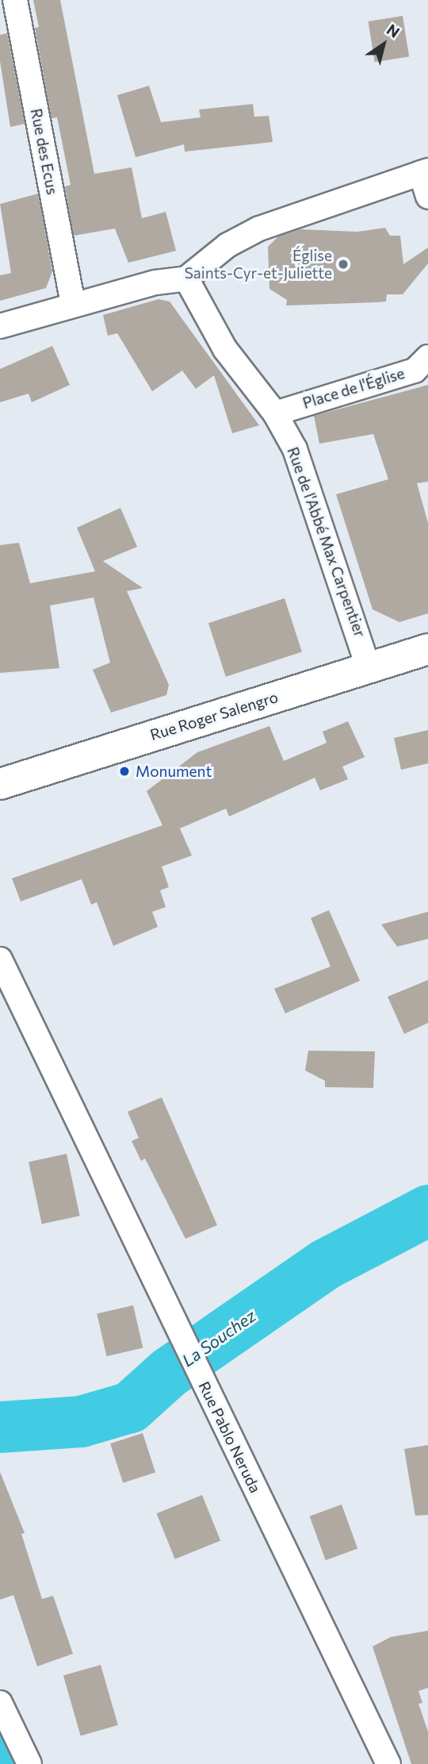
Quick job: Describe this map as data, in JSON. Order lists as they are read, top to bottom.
{
  "streets": {
    "main road": ["Rue Roger Salengro"],
    "street": [
      "Rue des Ecus",
      "Place de l'Église",
      "Rue de l'Abbé Max Carpentier",
      "Rue Pablo Neruda"
    ]
  },
  "crossings": [
    ["Place de l'Église", "Rue de l'Abbé Max Carpentier"],
    ["Rue de l'Abbé Max Carpentier", "Rue Roger Salengro"]
  ],
  "water": ["La Souchez"],
  "places": ["Église Saints-Cyr-et-Juliette", "Monument"],
  "north": "top right"
}
